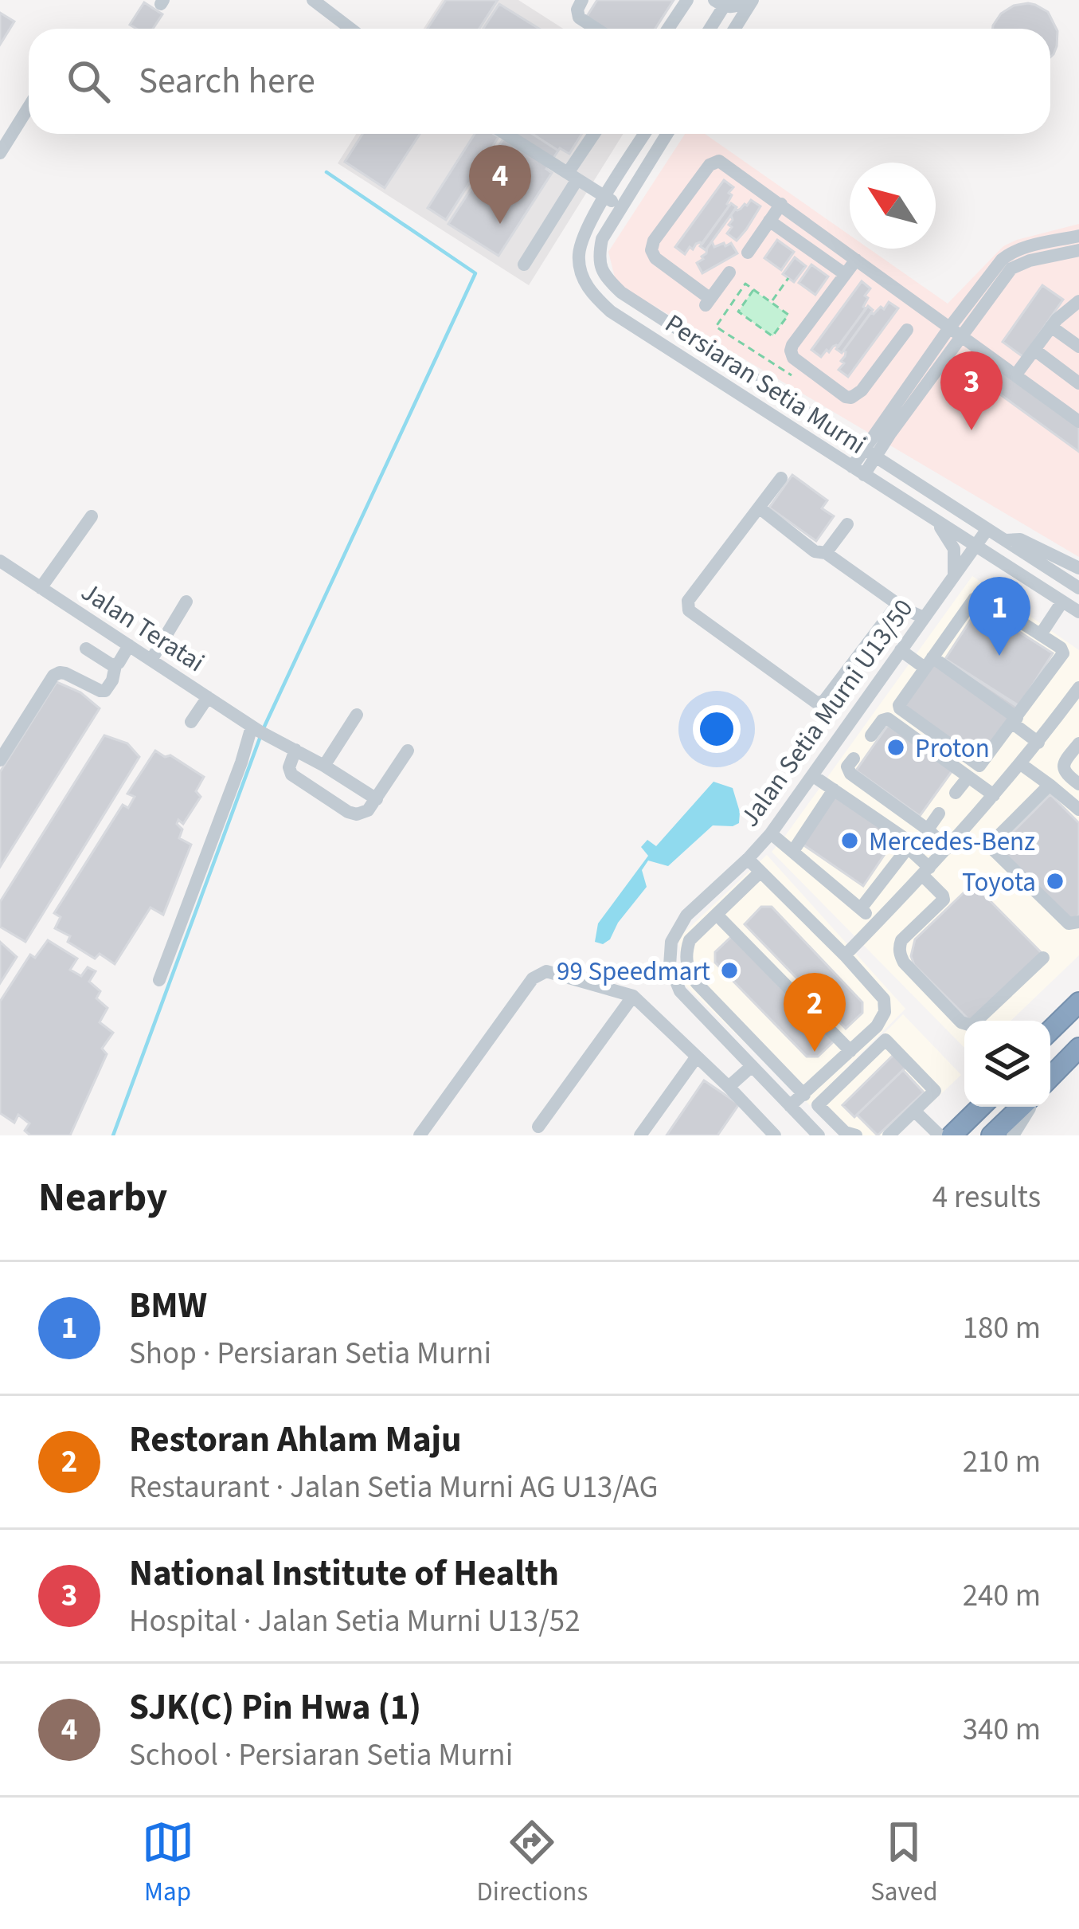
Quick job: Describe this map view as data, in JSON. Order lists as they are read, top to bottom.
{
  "streets": {
    "street": ["Persiaran Setia Murni", "Jalan Teratai", "Jalan Setia Murni U13/50"]
  },
  "crossings": [
    ["Persiaran Setia Murni", "Jalan Setia Murni U13/50"]
  ],
  "places": [
    "Proton",
    "Mercedes-Benz",
    "Toyota",
    "99 Speedmart"
  ],
  "north": "top left",
  "page": {
    "search": "Search here",
    "pins": [
      "4",
      "3",
      "1",
      "2"
    ],
    "heading": ["Nearby", "4 results"],
    "list": [
      {
        "mark": "1",
        "name": "BMW",
        "note": "Shop · Persiaran Setia Murni",
        "value": "180 m"
      },
      {
        "mark": "2",
        "name": "Restoran Ahlam Maju",
        "note": "Restaurant · Jalan Setia Murni AG U13/AG",
        "value": "210 m"
      },
      {
        "mark": "3",
        "name": "National Institute of Health",
        "note": "Hospital · Jalan Setia Murni U13/52",
        "value": "240 m"
      },
      {
        "mark": "4",
        "name": "SJK(C) Pin Hwa (1)",
        "note": "School · Persiaran Setia Murni",
        "value": "340 m"
      }
    ],
    "nav": ["Map", "Directions", "Saved"]
  }
}
